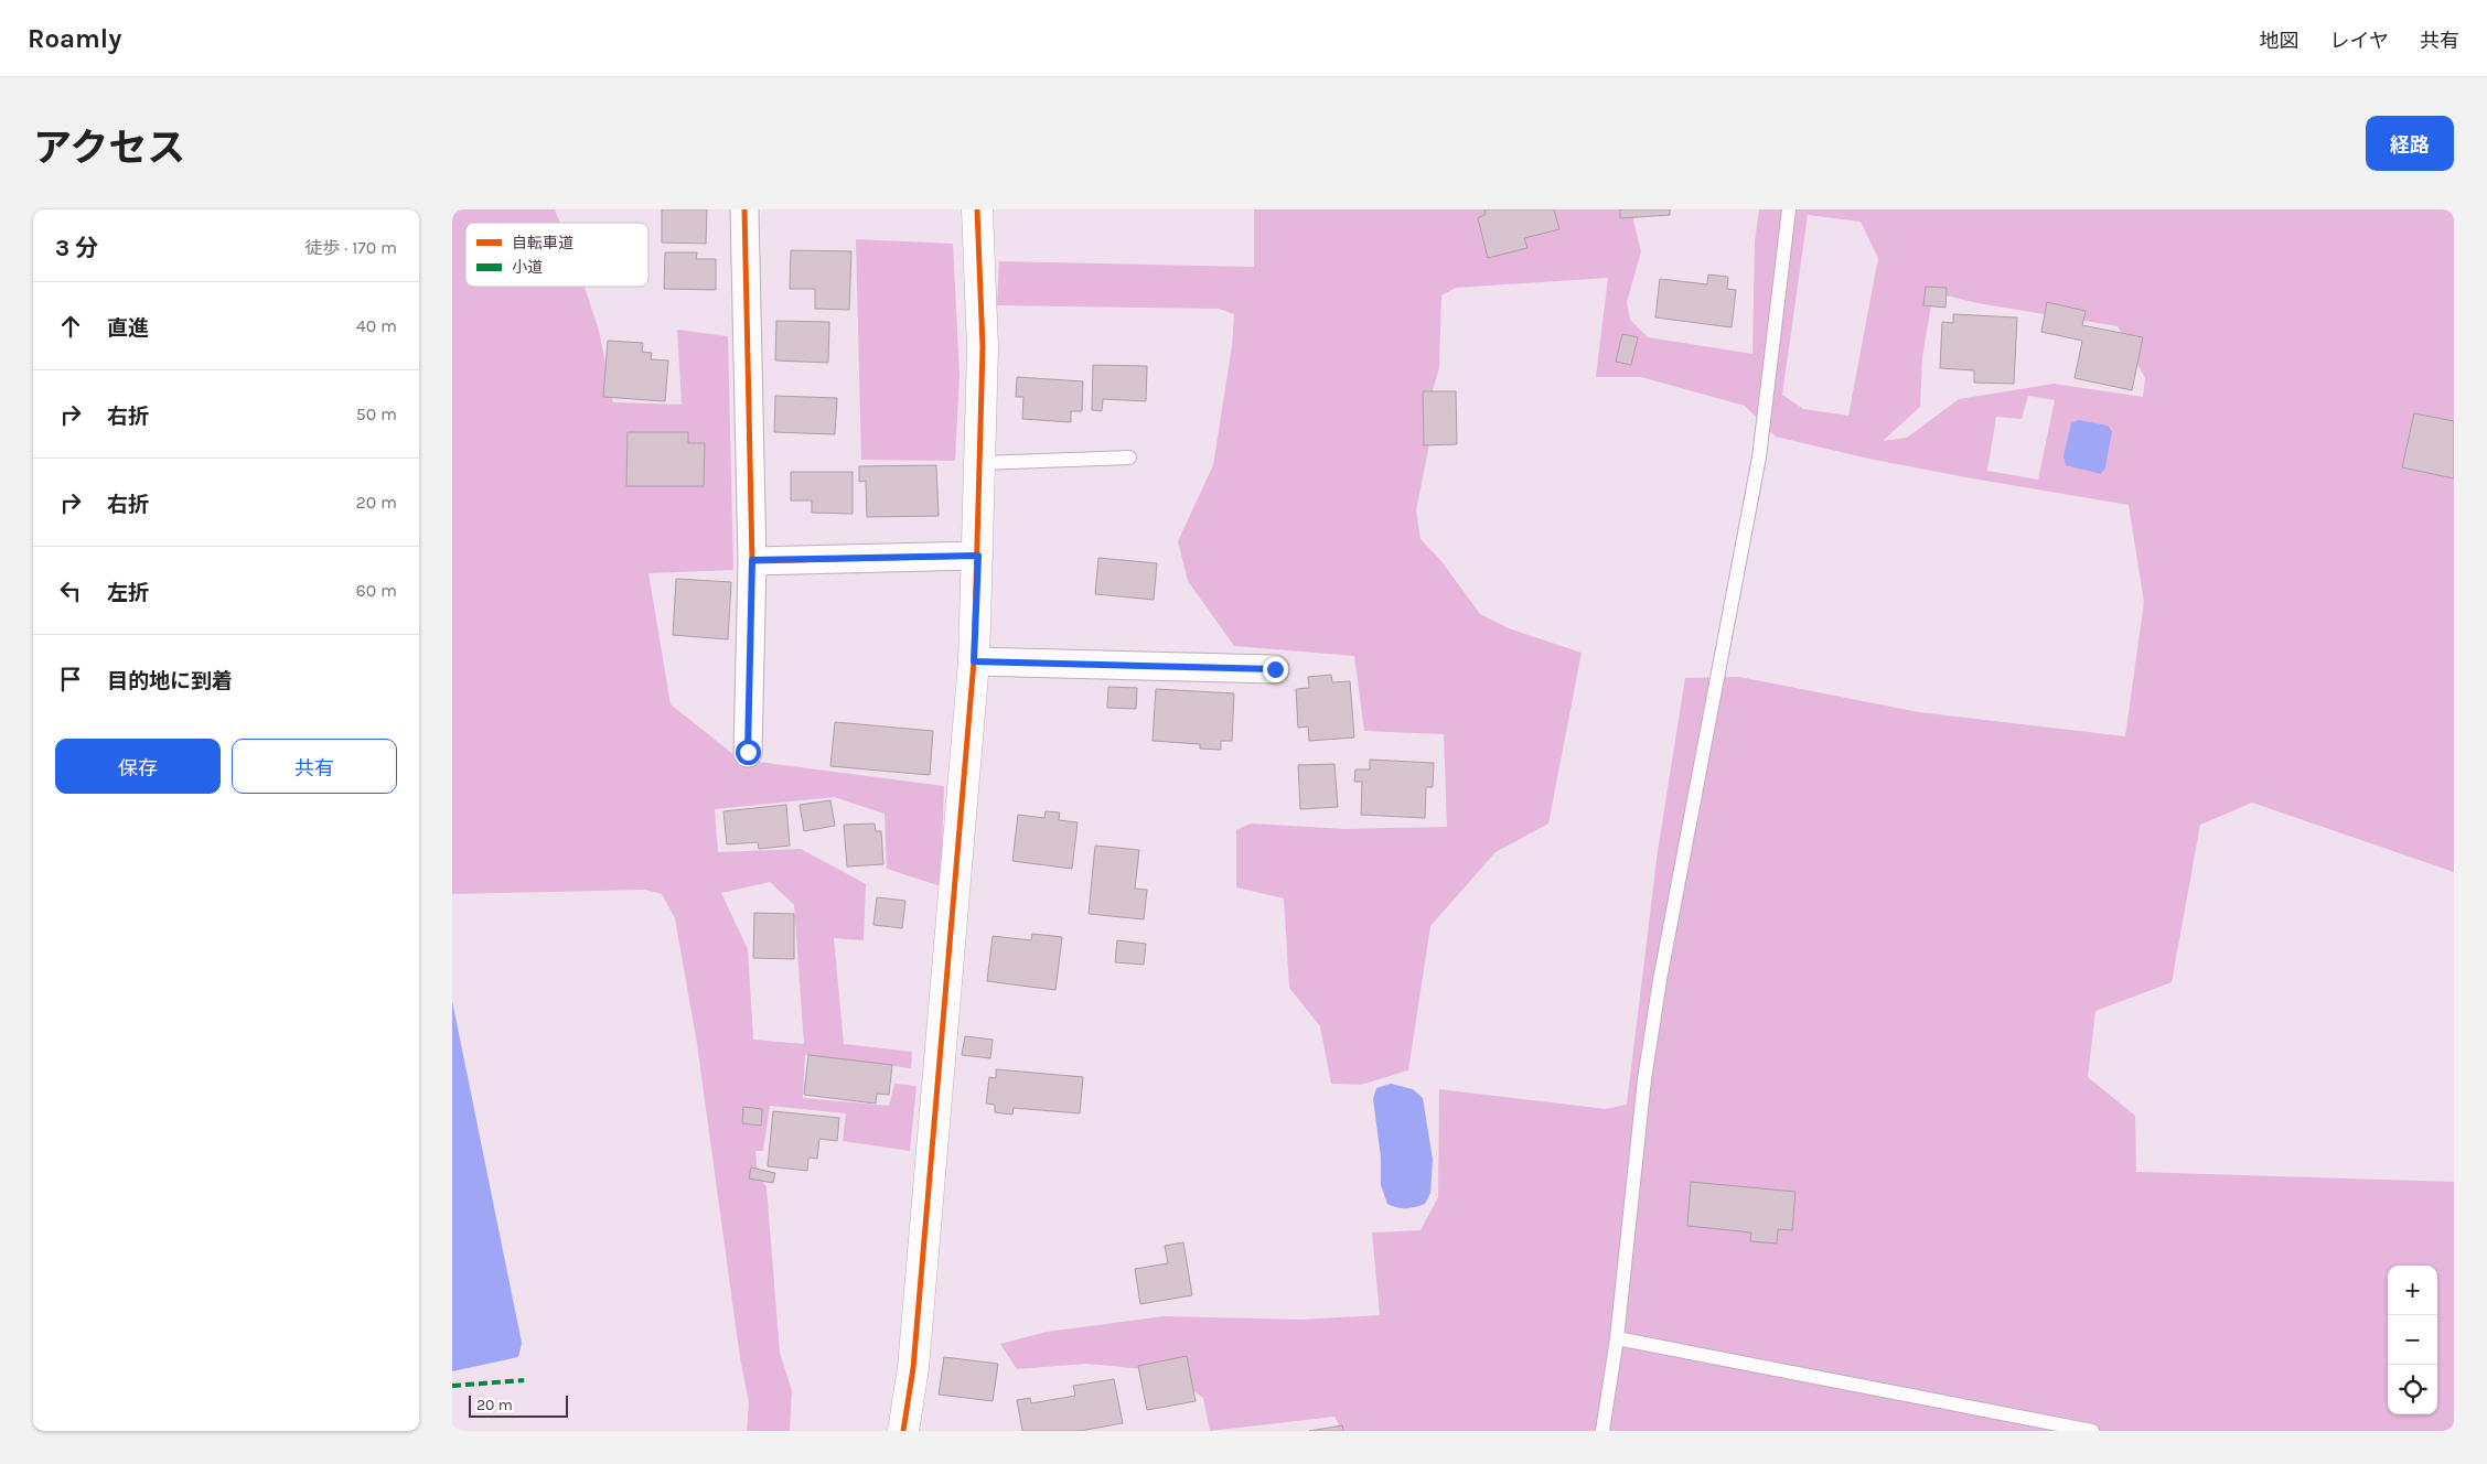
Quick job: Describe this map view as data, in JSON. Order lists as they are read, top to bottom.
{
  "legend": ["自転車道", "小道"],
  "scale_bar": "20 m",
  "page": {
    "header": "Roamly",
    "nav": ["地図", "レイヤ", "共有"],
    "title": "アクセス",
    "buttons": [
      "経路",
      ["保存", "共有"]
    ],
    "heading": ["3 分", "徒歩 · 170 m"],
    "list": [
      ["直進", "40 m"],
      ["右折", "50 m"],
      ["右折", "20 m"],
      ["左折", "60 m"],
      "目的地に到着"
    ],
    "map_buttons": ["+", "−"],
    "scale": "20 m"
  }
}
